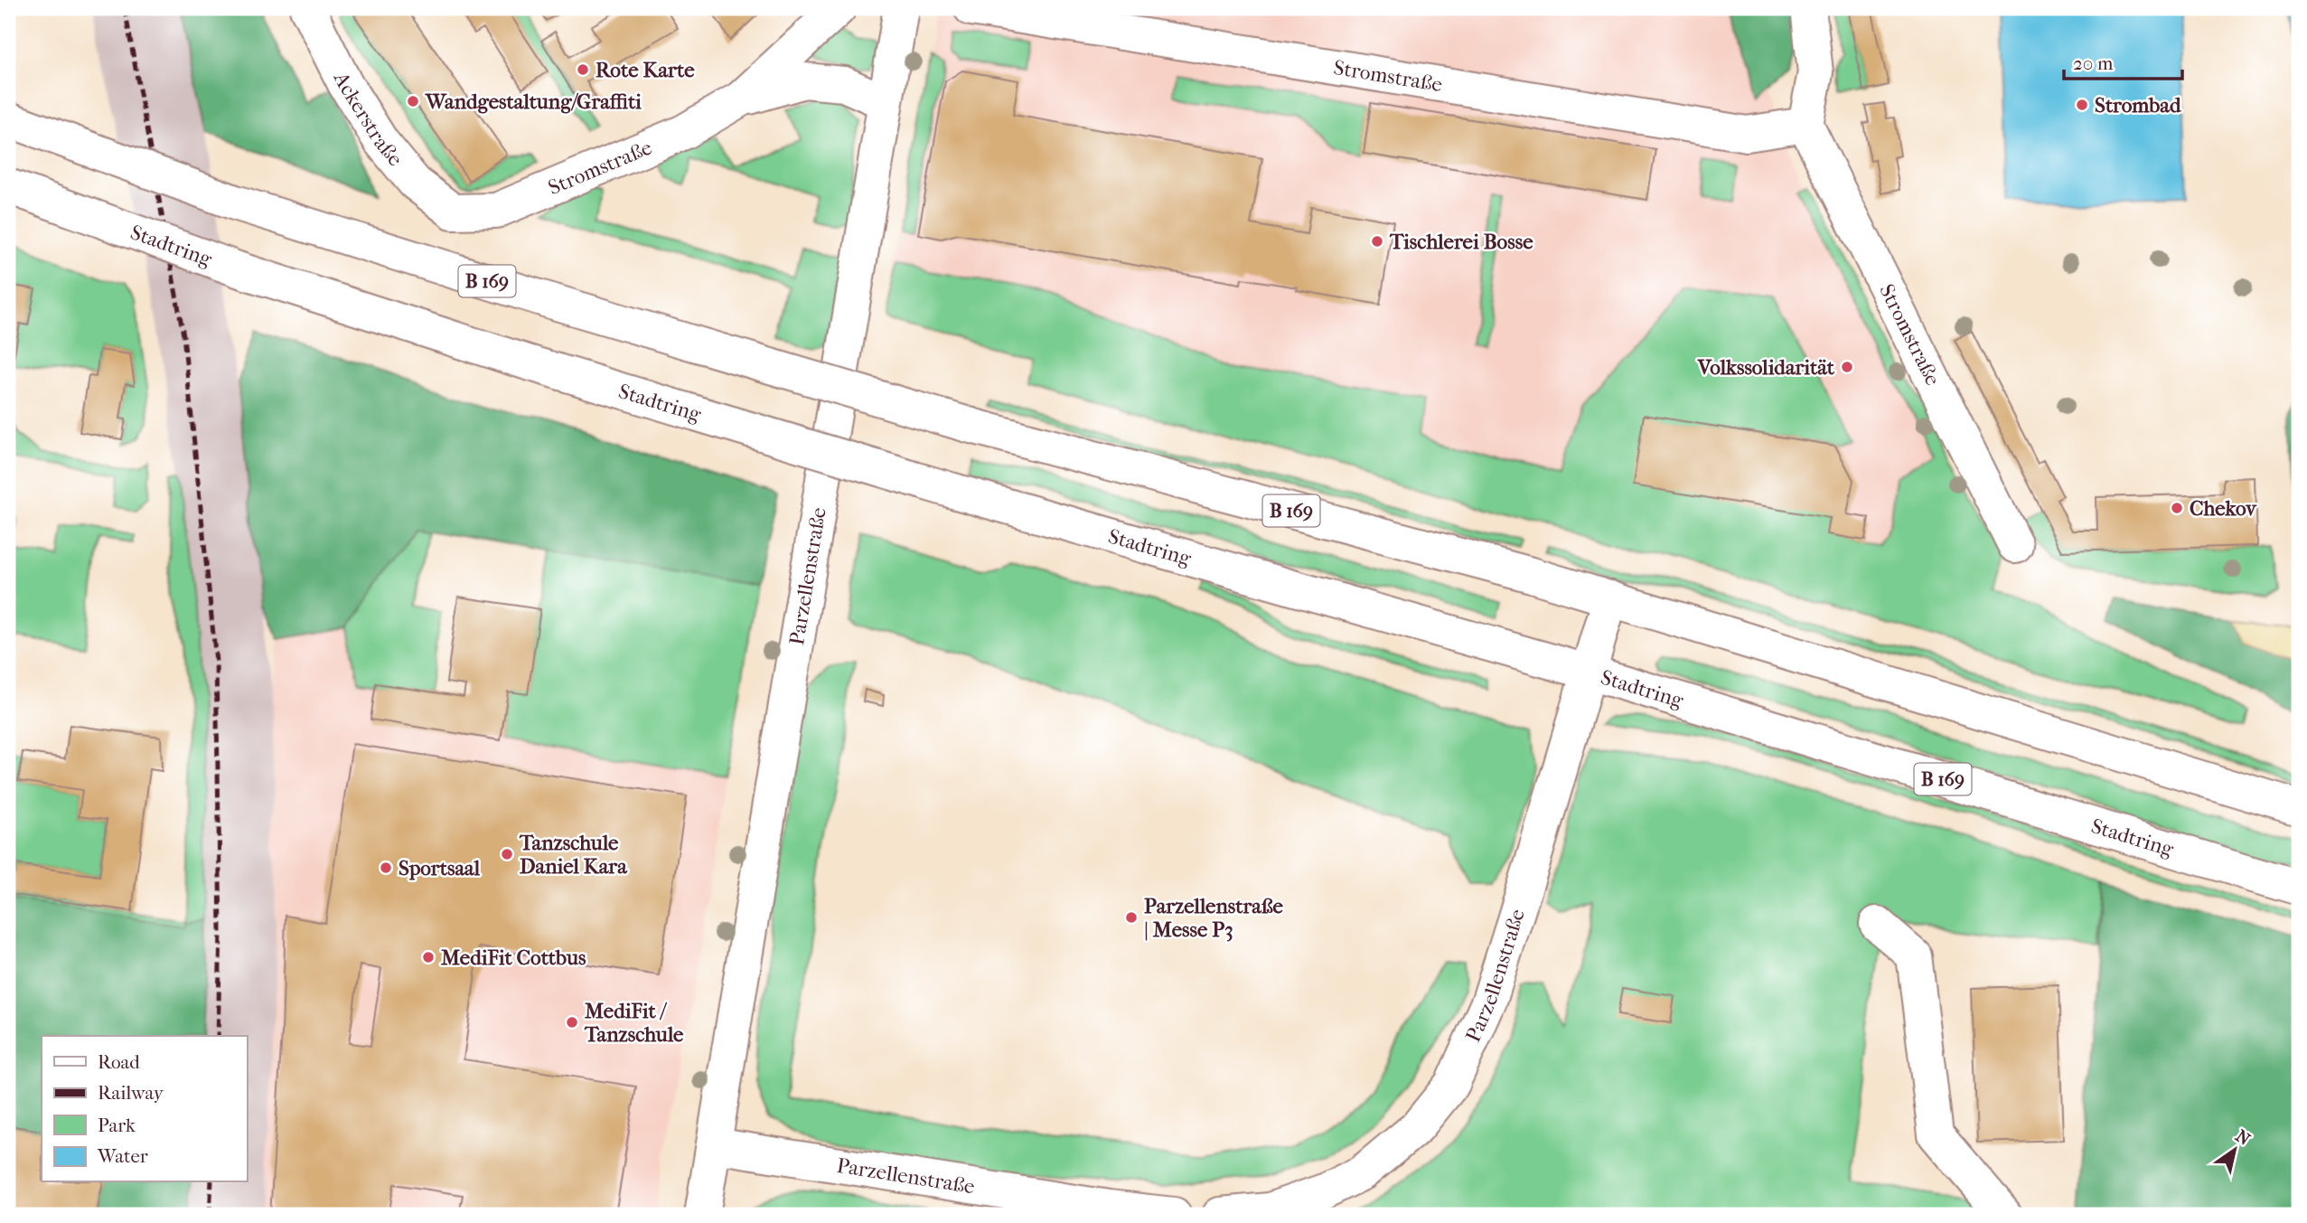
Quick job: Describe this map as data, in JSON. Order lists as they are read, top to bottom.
{
  "streets": {
    "street": [
      "Stromstraße",
      "Ackerstraße",
      "Stadtring",
      "B 169",
      "Parzellenstraße"
    ]
  },
  "crossings": [
    ["Stromstraße", "Ackerstraße"],
    ["Stromstraße", "Parzellenstraße"],
    ["Stadtring", "Parzellenstraße"],
    ["B 169", "Parzellenstraße"]
  ],
  "places": [
    "Rote Karte",
    "Wandgestaltung/Graffiti",
    "Strombad",
    "Tischlerei Bosse",
    "Volkssolidarität",
    "Chekov",
    "Tanzschule Daniel Kara",
    "Sportsaal",
    "Parzellenstraße | Messe P3",
    "MediFit Cottbus",
    "MediFit / Tanzschule"
  ],
  "legend": [
    "Road",
    "Railway",
    "Park",
    "Water"
  ],
  "scale_bar": "20 m",
  "north": "top right"
}
